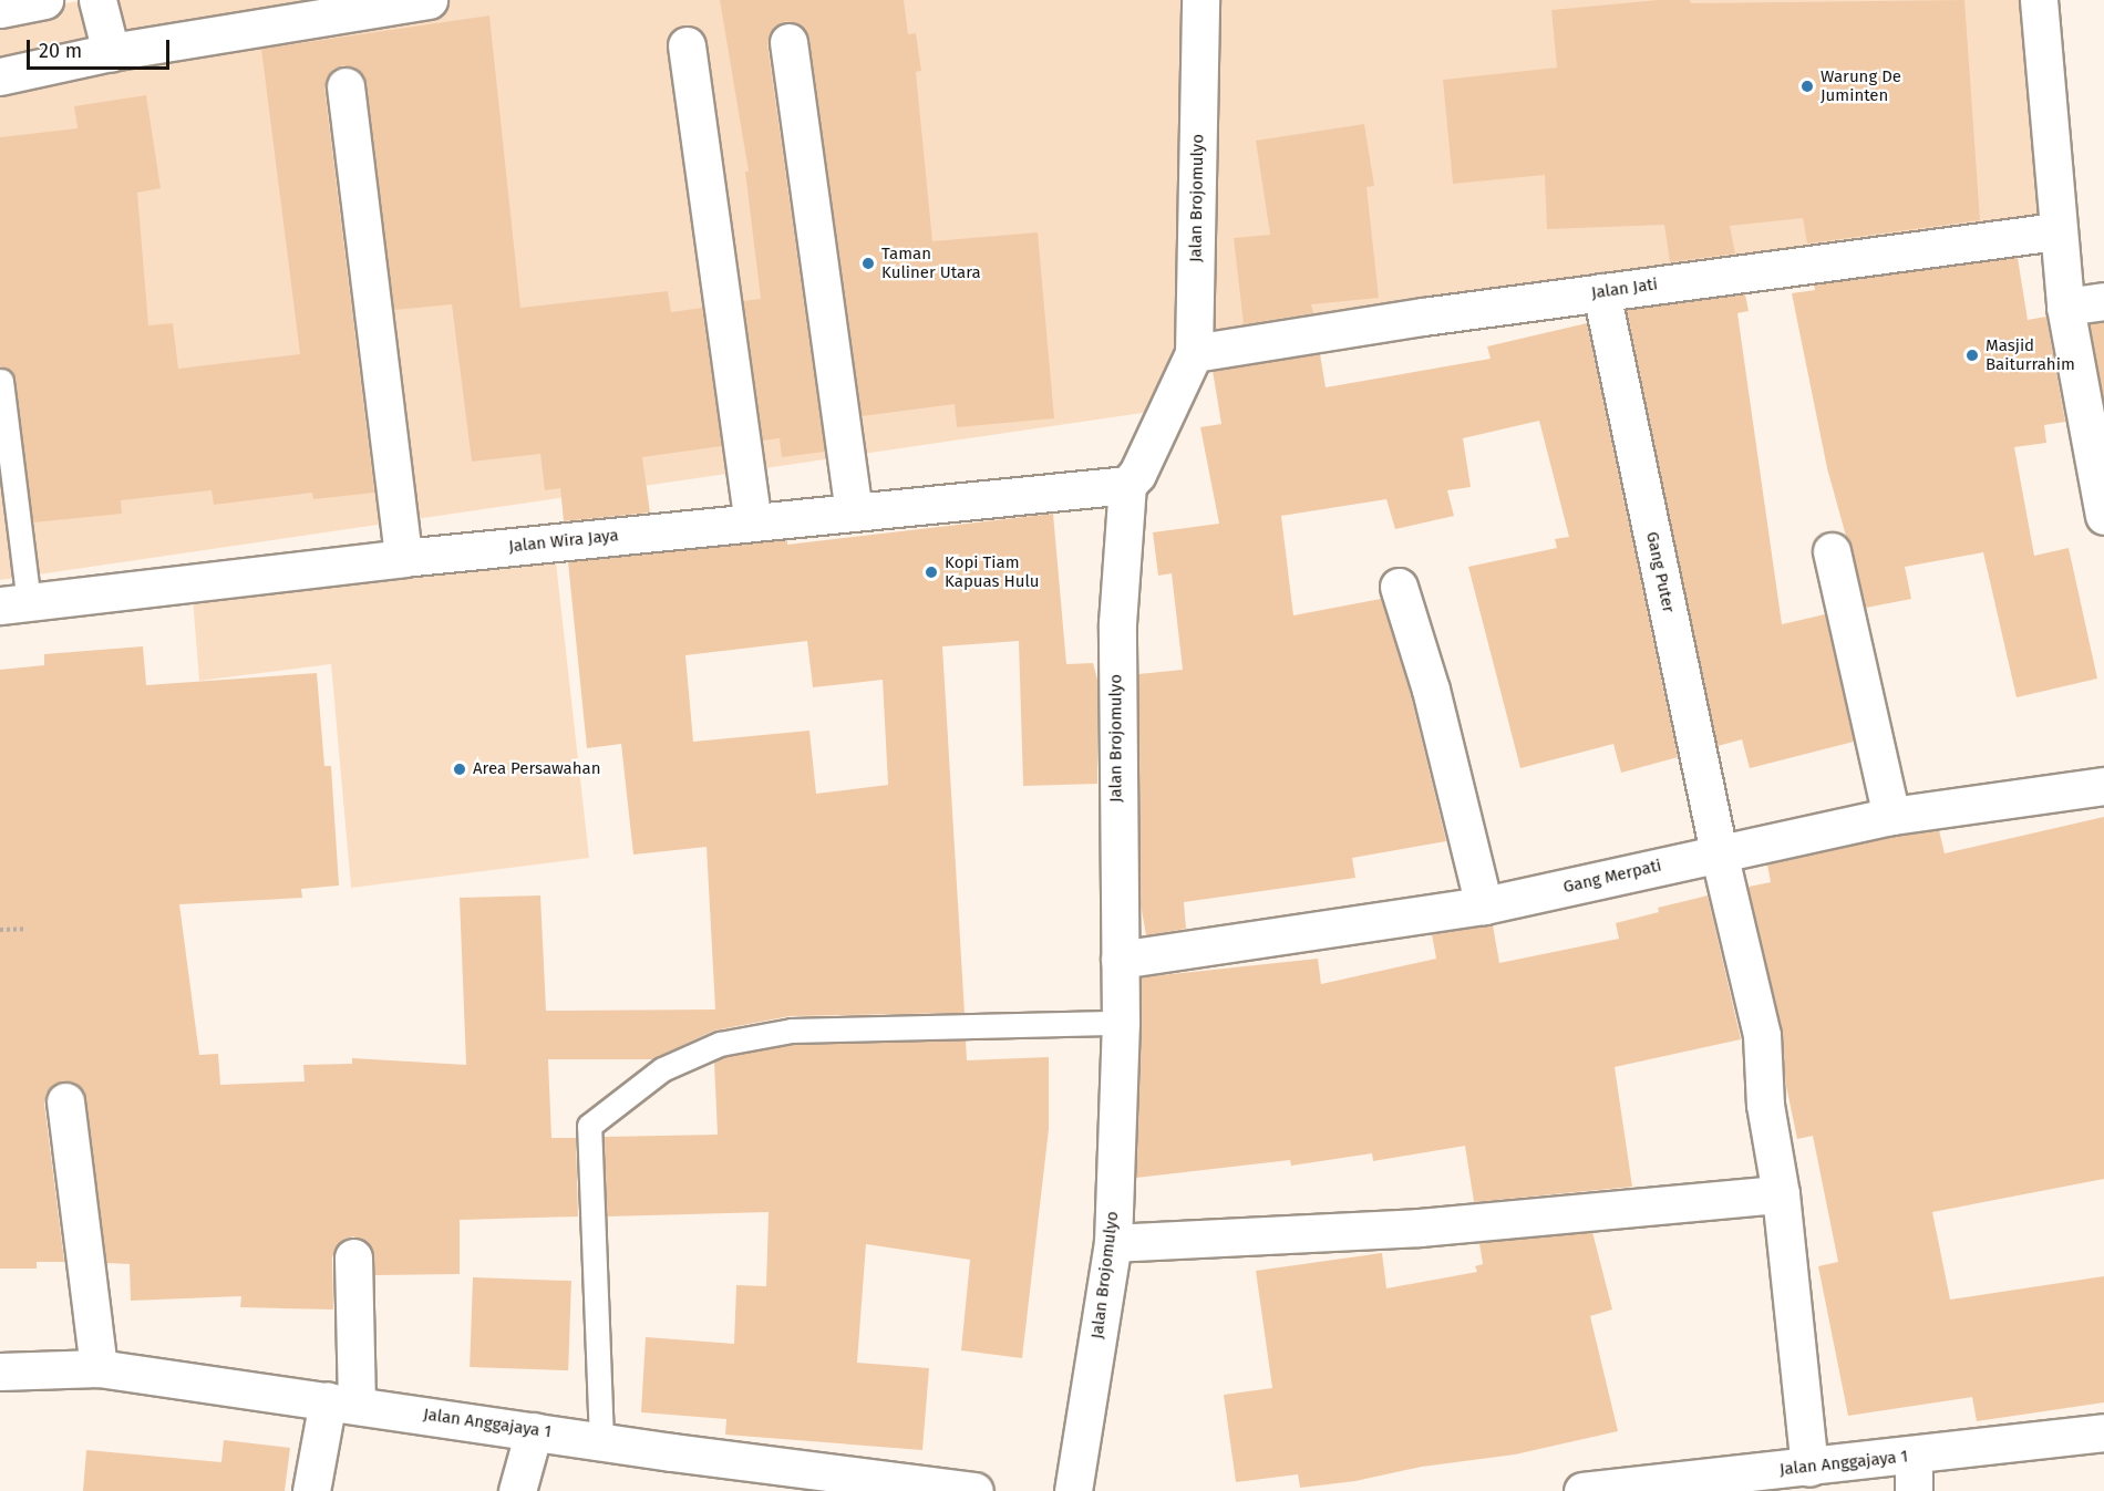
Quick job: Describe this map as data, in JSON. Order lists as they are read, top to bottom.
{
  "streets": {
    "street": [
      "Jalan Brojomulyo",
      "Jalan Jati",
      "Jalan Wira Jaya",
      "Gang Puter",
      "Gang Merpati",
      "Jalan Anggajaya 1"
    ]
  },
  "crossings": [
    ["Jalan Brojomulyo", "Jalan Jati"],
    ["Jalan Brojomulyo", "Jalan Wira Jaya"],
    ["Jalan Brojomulyo", "Gang Merpati"],
    ["Jalan Jati", "Gang Puter"],
    ["Gang Puter", "Gang Merpati"],
    ["Gang Puter", "Jalan Anggajaya 1"]
  ],
  "places": [
    "Warung De Juminten",
    "Taman Kuliner Utara",
    "Masjid Baiturrahim",
    "Kopi Tiam Kapuas Hulu",
    "Area Persawahan"
  ],
  "scale_bar": "20 m"
}
